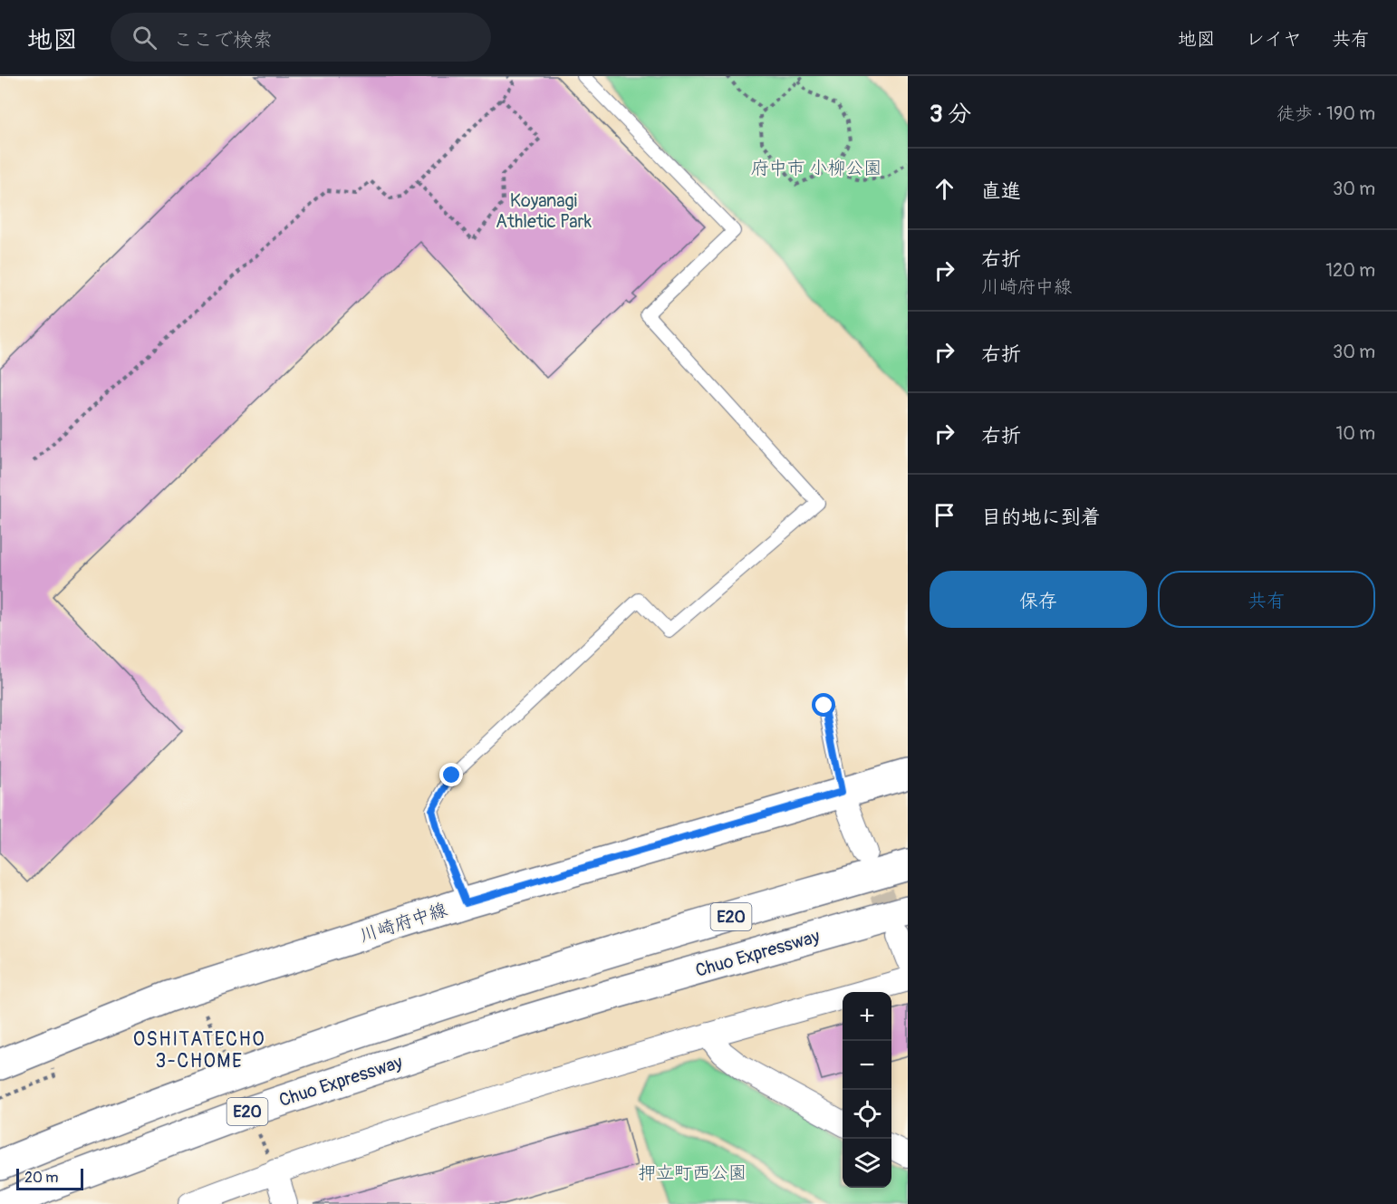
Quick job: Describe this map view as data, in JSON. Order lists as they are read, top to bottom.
{
  "streets": {
    "main road": ["E20", "川崎府中線", "Chuo Expressway"]
  },
  "districts": ["OSHITATECHO 3-CHOME"],
  "parks": ["府中市 小柳公園", "Koyanagi Athletic Park", "押立町西公園"],
  "scale_bar": "20 m",
  "page": {
    "header": "地図",
    "search": "ここで検索",
    "nav": ["地図", "レイヤ", "共有"],
    "heading": ["3 分", "徒歩 · 190 m"],
    "list": [
      ["直進", "30 m"],
      ["右折", "川崎府中線", "120 m"],
      ["右折", "30 m"],
      ["右折", "10 m"],
      "目的地に到着"
    ],
    "buttons": ["保存", "共有"],
    "map_buttons": ["+", "−"],
    "scale": "20 m"
  }
}
